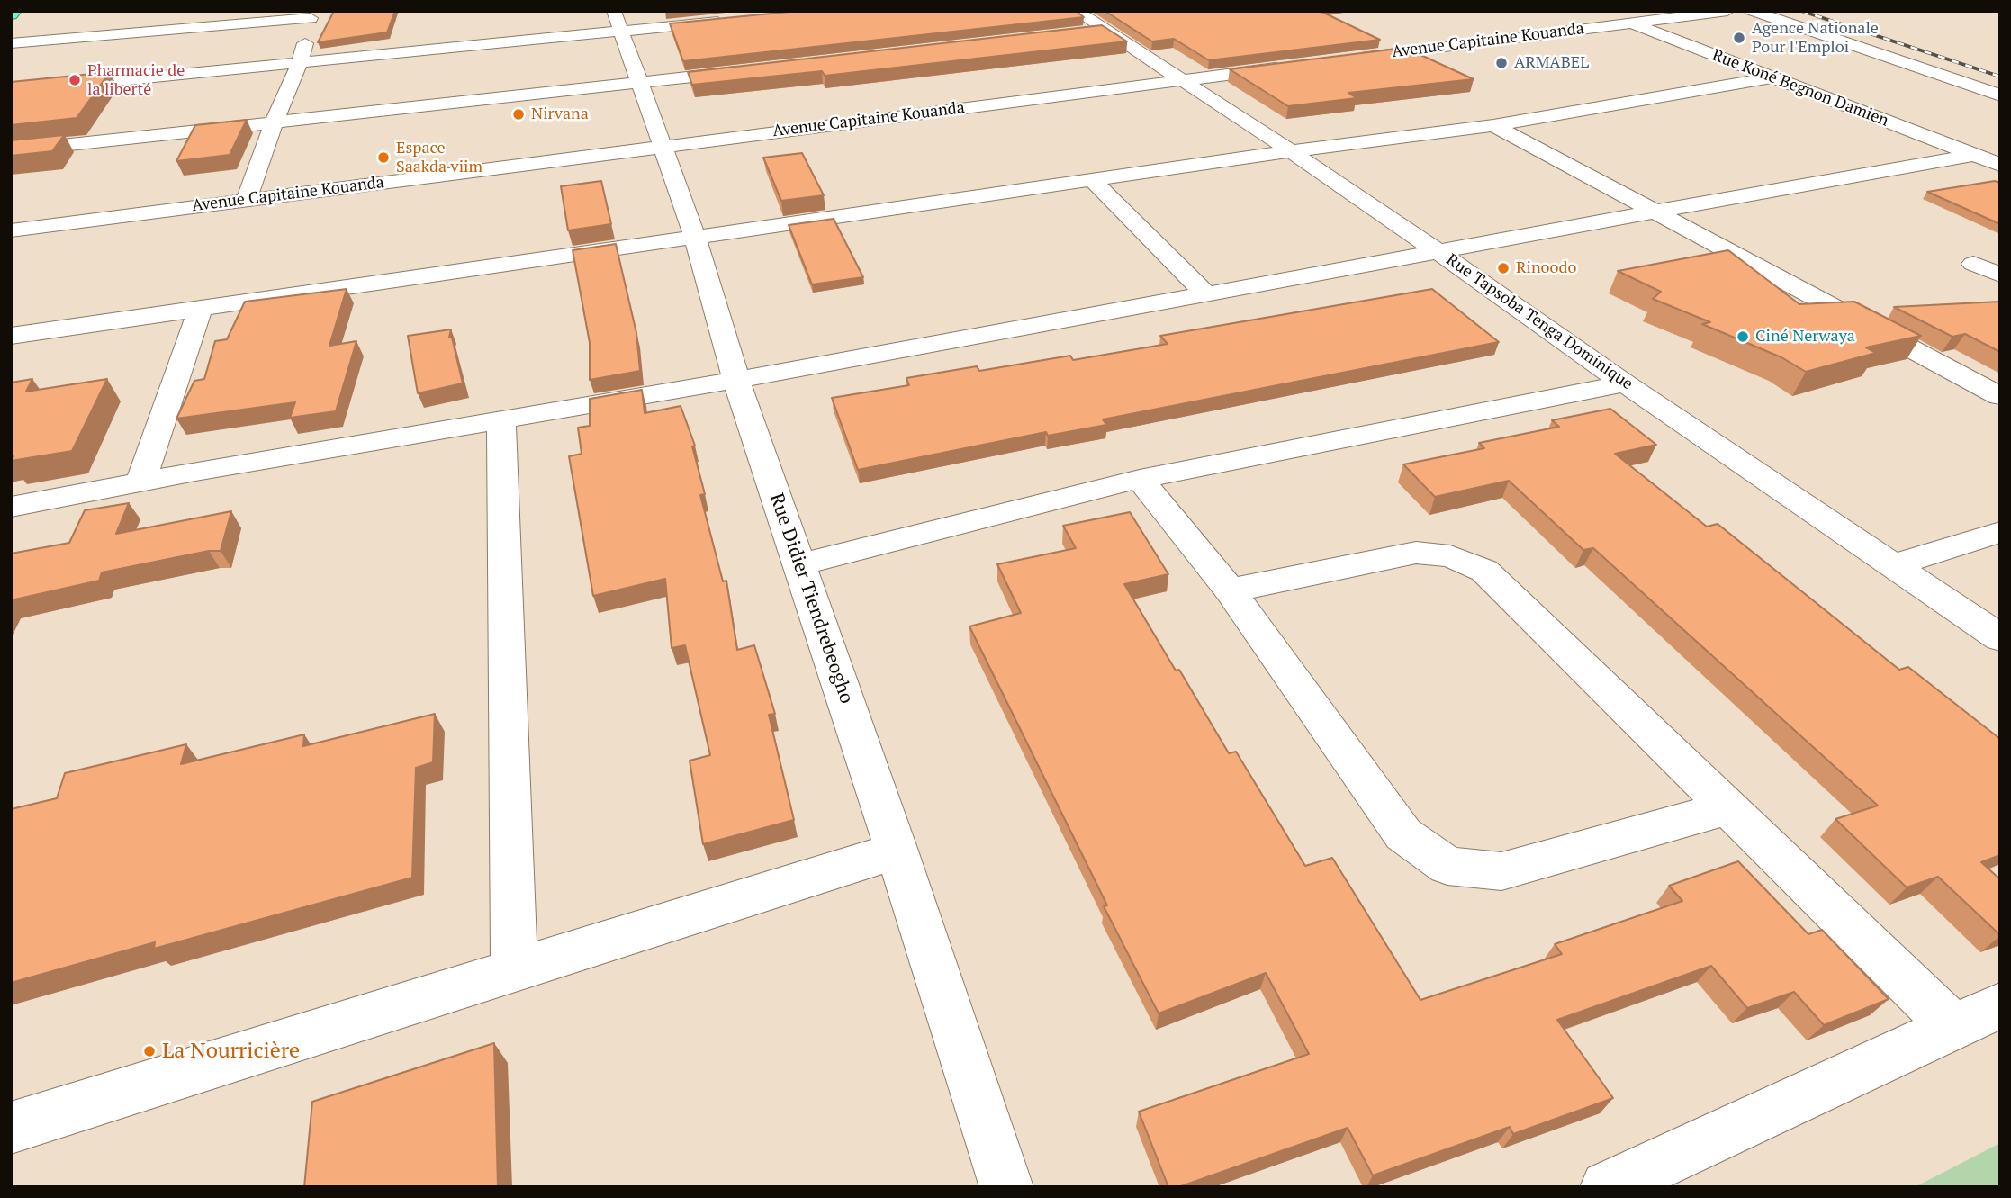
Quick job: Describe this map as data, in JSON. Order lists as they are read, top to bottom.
{
  "streets": {
    "street": [
      "Avenue Capitaine Kouanda",
      "Rue Koné Begnon Damien",
      "Rue Tapsoba Tenga Dominique",
      "Rue Didier Tiendrebeogho"
    ]
  },
  "crossings": [
    ["Avenue Capitaine Kouanda", "Rue Koné Begnon Damien"],
    ["Avenue Capitaine Kouanda", "Rue Tapsoba Tenga Dominique"],
    ["Avenue Capitaine Kouanda", "Rue Didier Tiendrebeogho"]
  ],
  "places": [
    "Agence Nationale Pour l'Emploi",
    "ARMABEL",
    "Pharmacie de la liberté",
    "Nirvana",
    "Espace Saakda viim",
    "Rinoodo",
    "Ciné Nerwaya",
    "La Nourricière"
  ]
}
